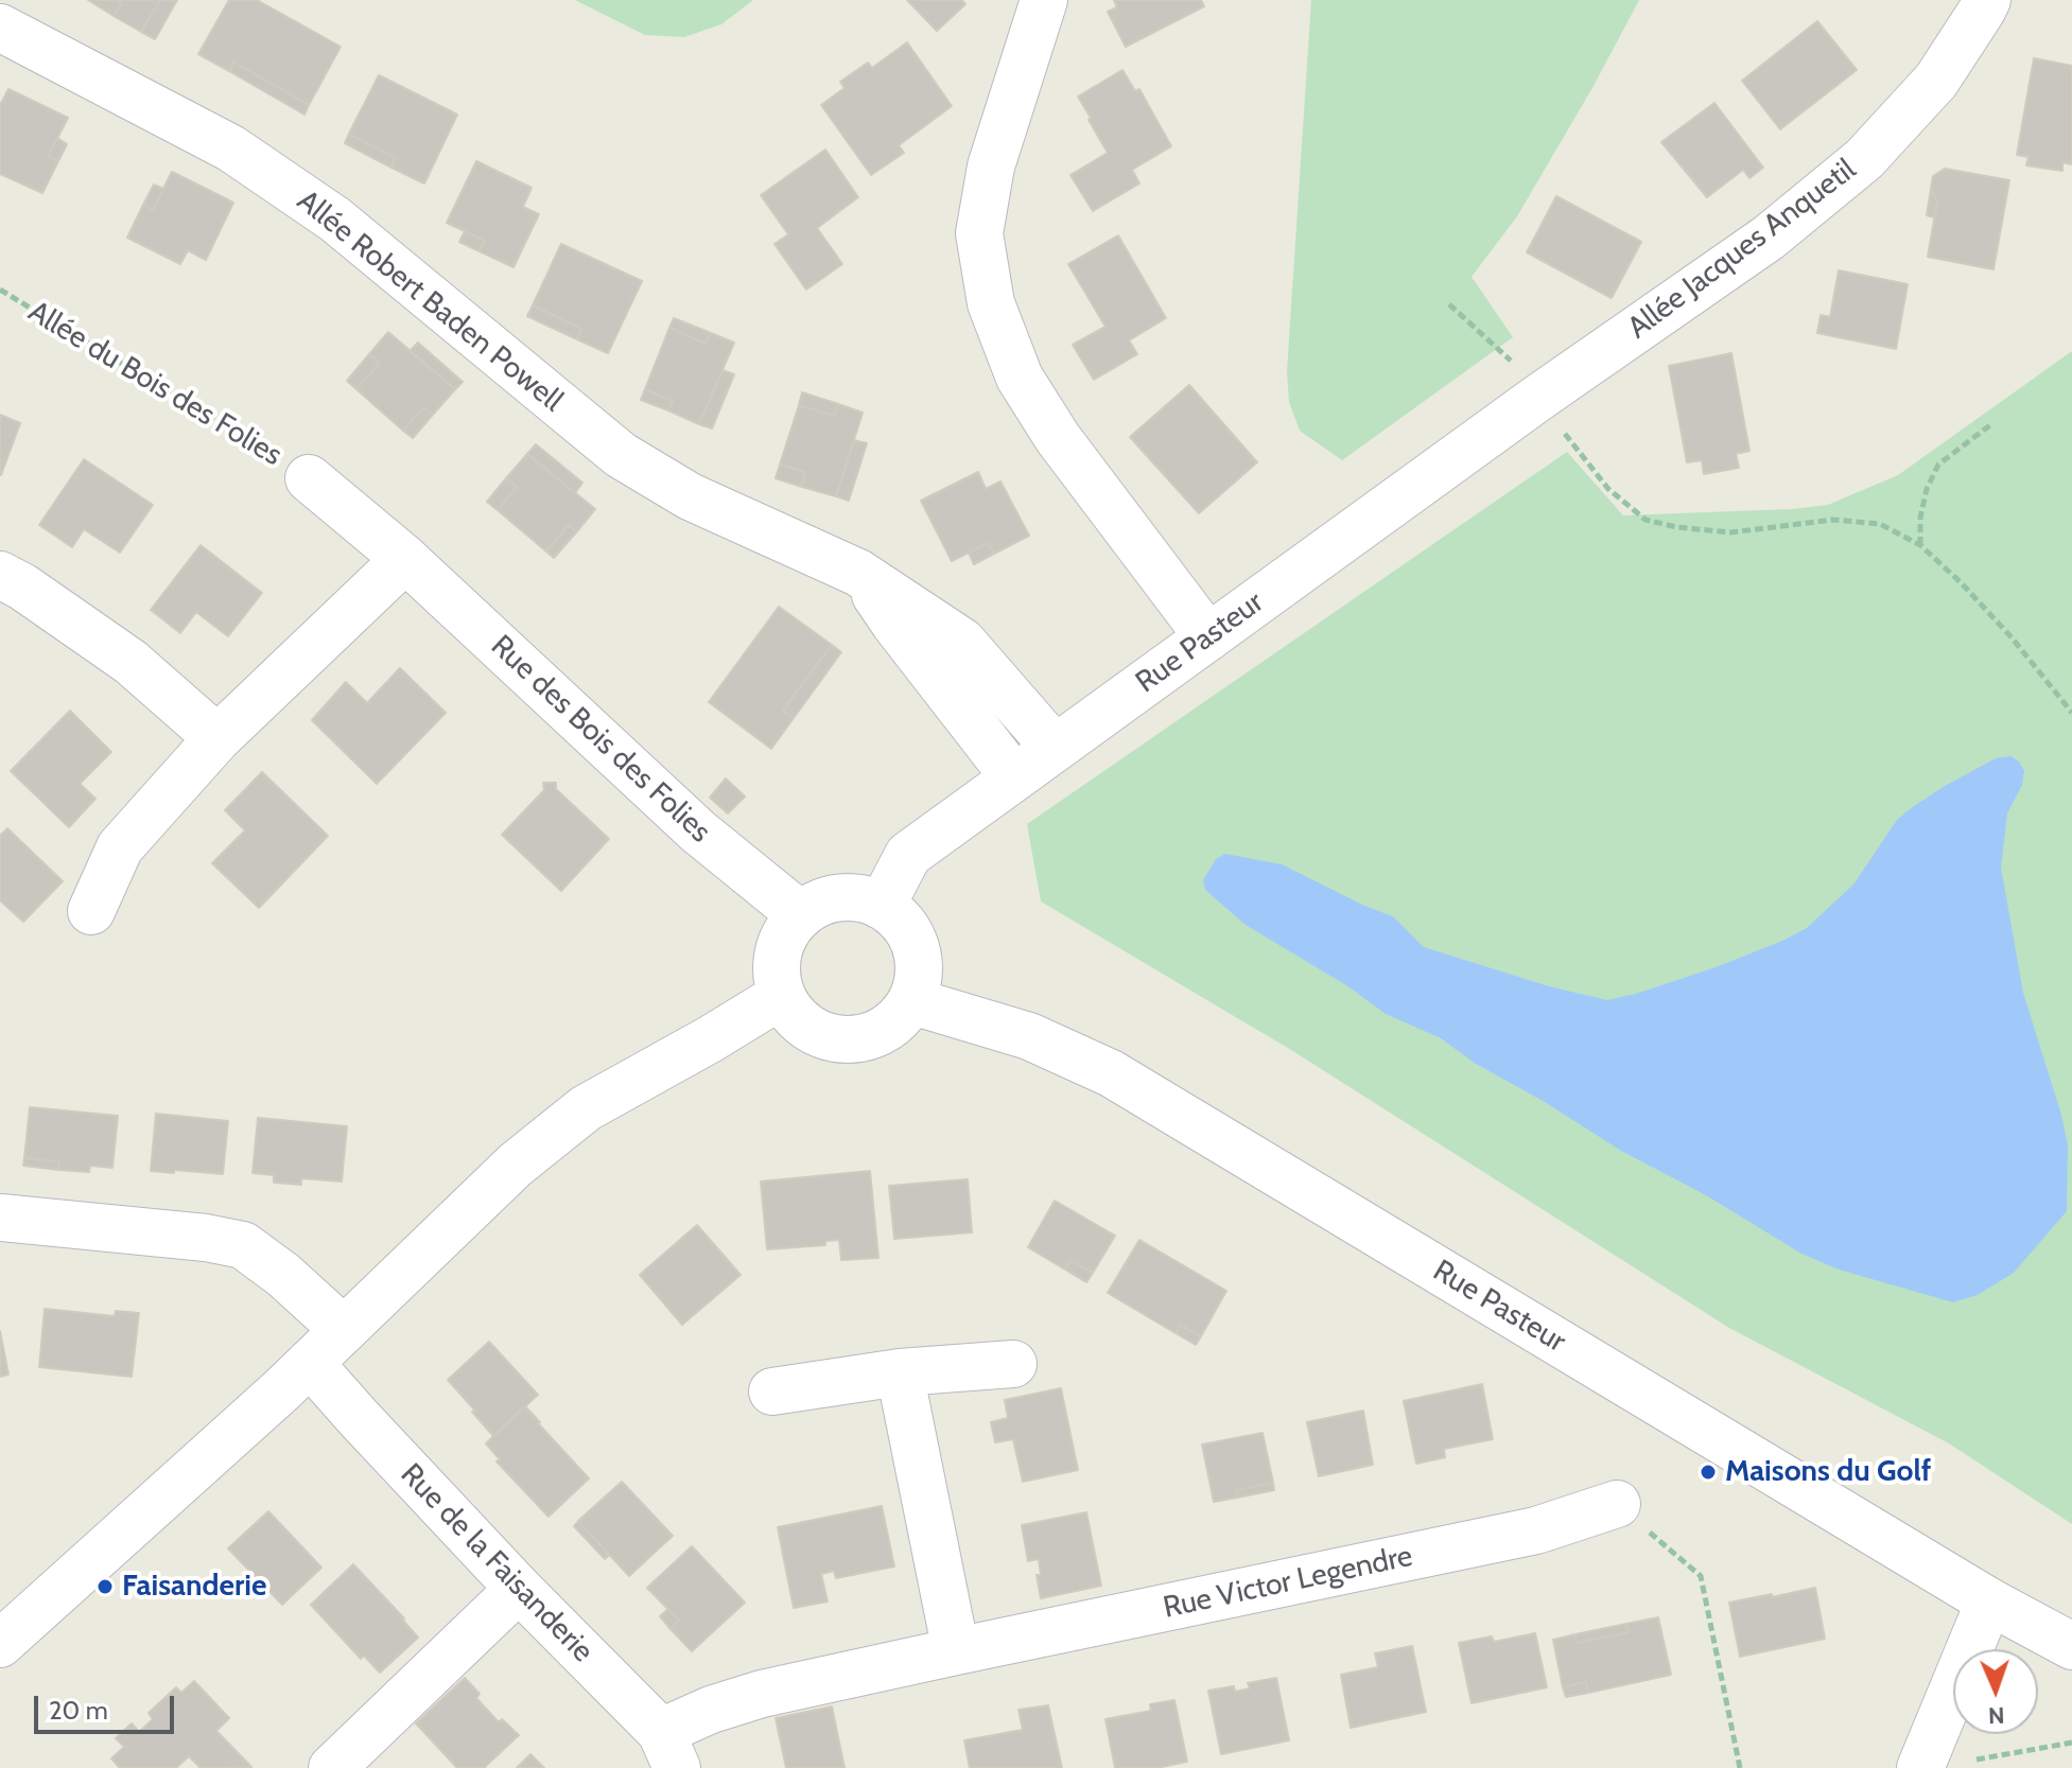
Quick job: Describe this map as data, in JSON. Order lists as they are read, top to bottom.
{
  "streets": {
    "street": [
      "Allée Jacques Anquetil",
      "Allée Robert Baden Powell",
      "Rue Pasteur",
      "Rue des Bois des Folies",
      "Rue de la Faisanderie",
      "Rue Victor Legendre"
    ],
    "path": ["Allée du Bois des Folies"]
  },
  "crossings": [
    ["Allée Jacques Anquetil", "Rue Pasteur"],
    ["Allée Robert Baden Powell", "Rue Pasteur"],
    ["Allée du Bois des Folies", "Rue des Bois des Folies"],
    ["Rue Pasteur", "Rue des Bois des Folies"],
    ["Rue de la Faisanderie", "Rue Victor Legendre"]
  ],
  "places": ["Maisons du Golf", "Faisanderie"],
  "scale_bar": "20 m",
  "north": "bottom"
}
